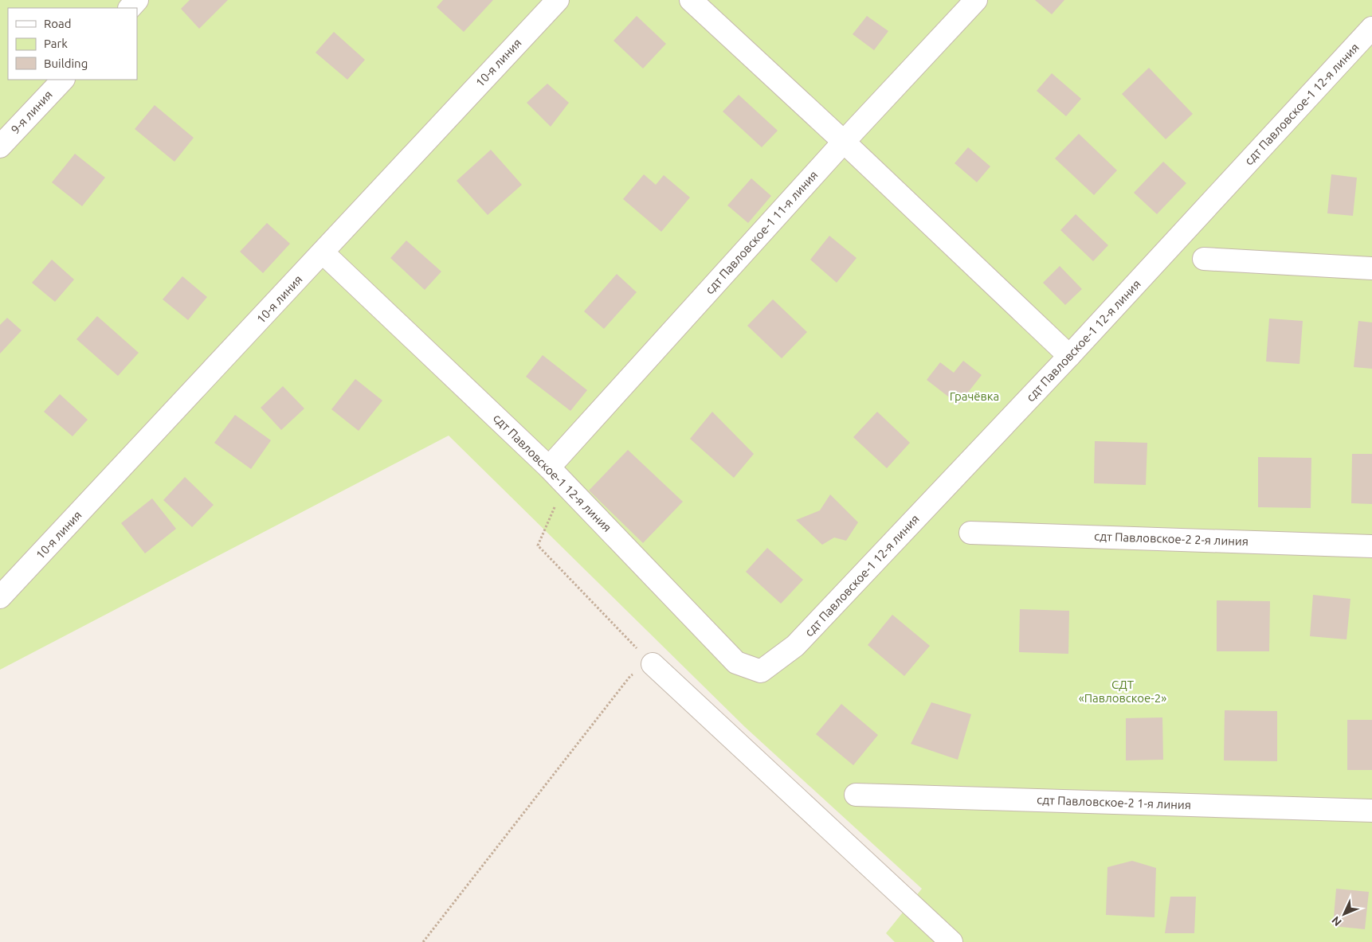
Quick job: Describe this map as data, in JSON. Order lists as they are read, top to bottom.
{
  "streets": {
    "street": [
      "10-я линия",
      "сдт Павловское-1 12-я линия",
      "9-я линия",
      "сдт Павловское-1 11-я линия",
      "сдт Павловское-2 2-я линия",
      "сдт Павловское-2 1-я линия"
    ]
  },
  "crossings": [
    ["10-я линия", "сдт Павловское-1 12-я линия"],
    ["сдт Павловское-1 12-я линия", "сдт Павловское-1 11-я линия"]
  ],
  "parks": ["Грачёвка", "СДТ «Павловское-2»"],
  "legend": ["Road", "Park", "Building"],
  "north": "bottom left"
}
